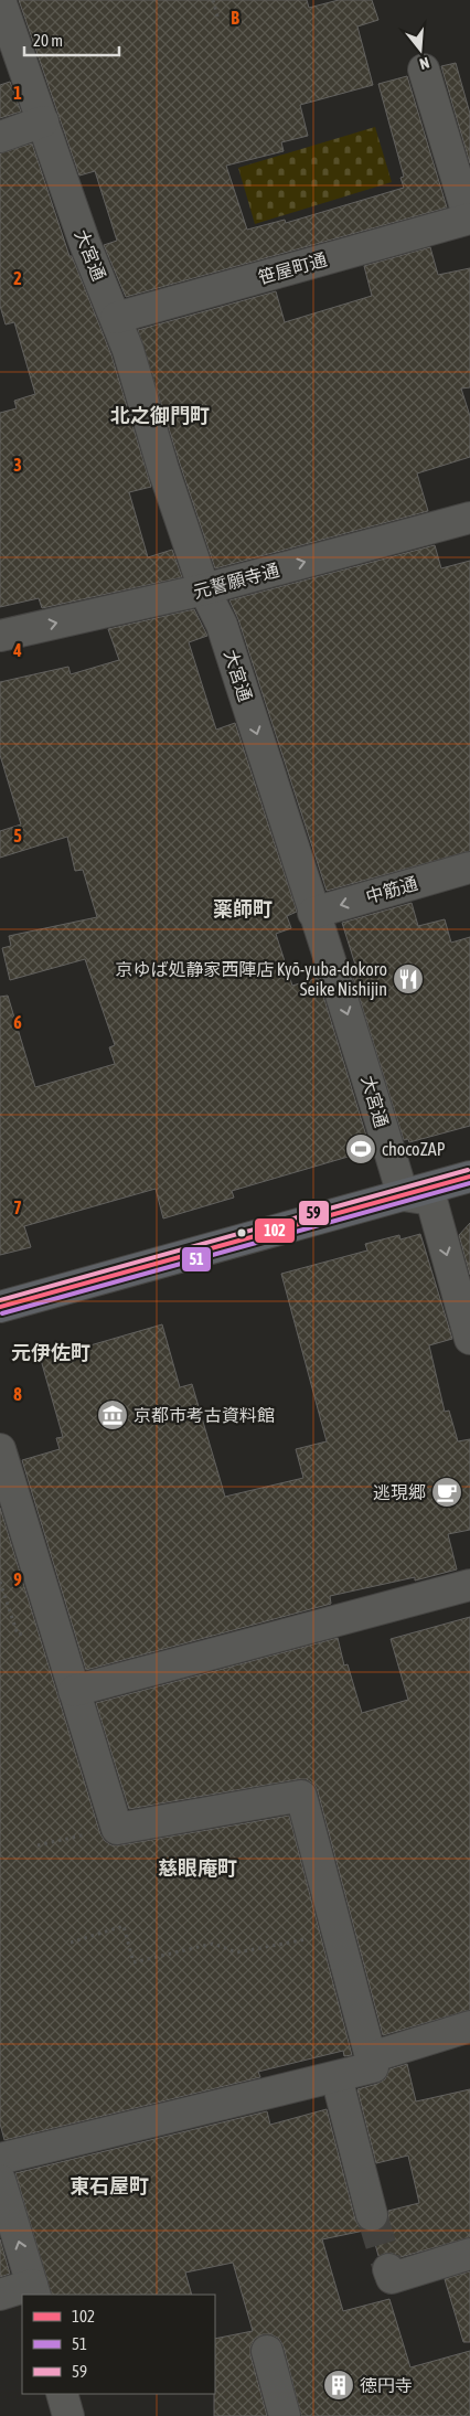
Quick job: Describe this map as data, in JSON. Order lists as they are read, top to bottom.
{
  "streets": {
    "street": [
      "大宮通",
      "笹屋町通",
      "元誓願寺通",
      "中筋通"
    ]
  },
  "crossings": [
    ["大宮通", "笹屋町通"],
    ["大宮通", "元誓願寺通"],
    ["大宮通", "中筋通"]
  ],
  "one_way": ["大宮通", "元誓願寺通", "中筋通"],
  "districts": [
    "北之御門町",
    "薬師町",
    "元伊佐町",
    "慈眼庵町",
    "東石屋町"
  ],
  "places": {
    "restaurant": ["京ゆば処静家西陣店 Kyō-yuba-dokoro Seike Nishijin"],
    "sports": ["chocoZAP"],
    "museum": ["京都市考古資料館"],
    "cafe": ["逃現郷"],
    "building": ["徳円寺"]
  },
  "lines": ["transit line 59", "transit line 102", "transit line 51"],
  "legend": ["102", "51", "59"],
  "scale_bar": "20 m",
  "north": "bottom",
  "grid": {
    "columns": ["B"],
    "rows": [
      "1",
      "2",
      "3",
      "4",
      "5",
      "6",
      "7",
      "8",
      "9"
    ]
  }
}
